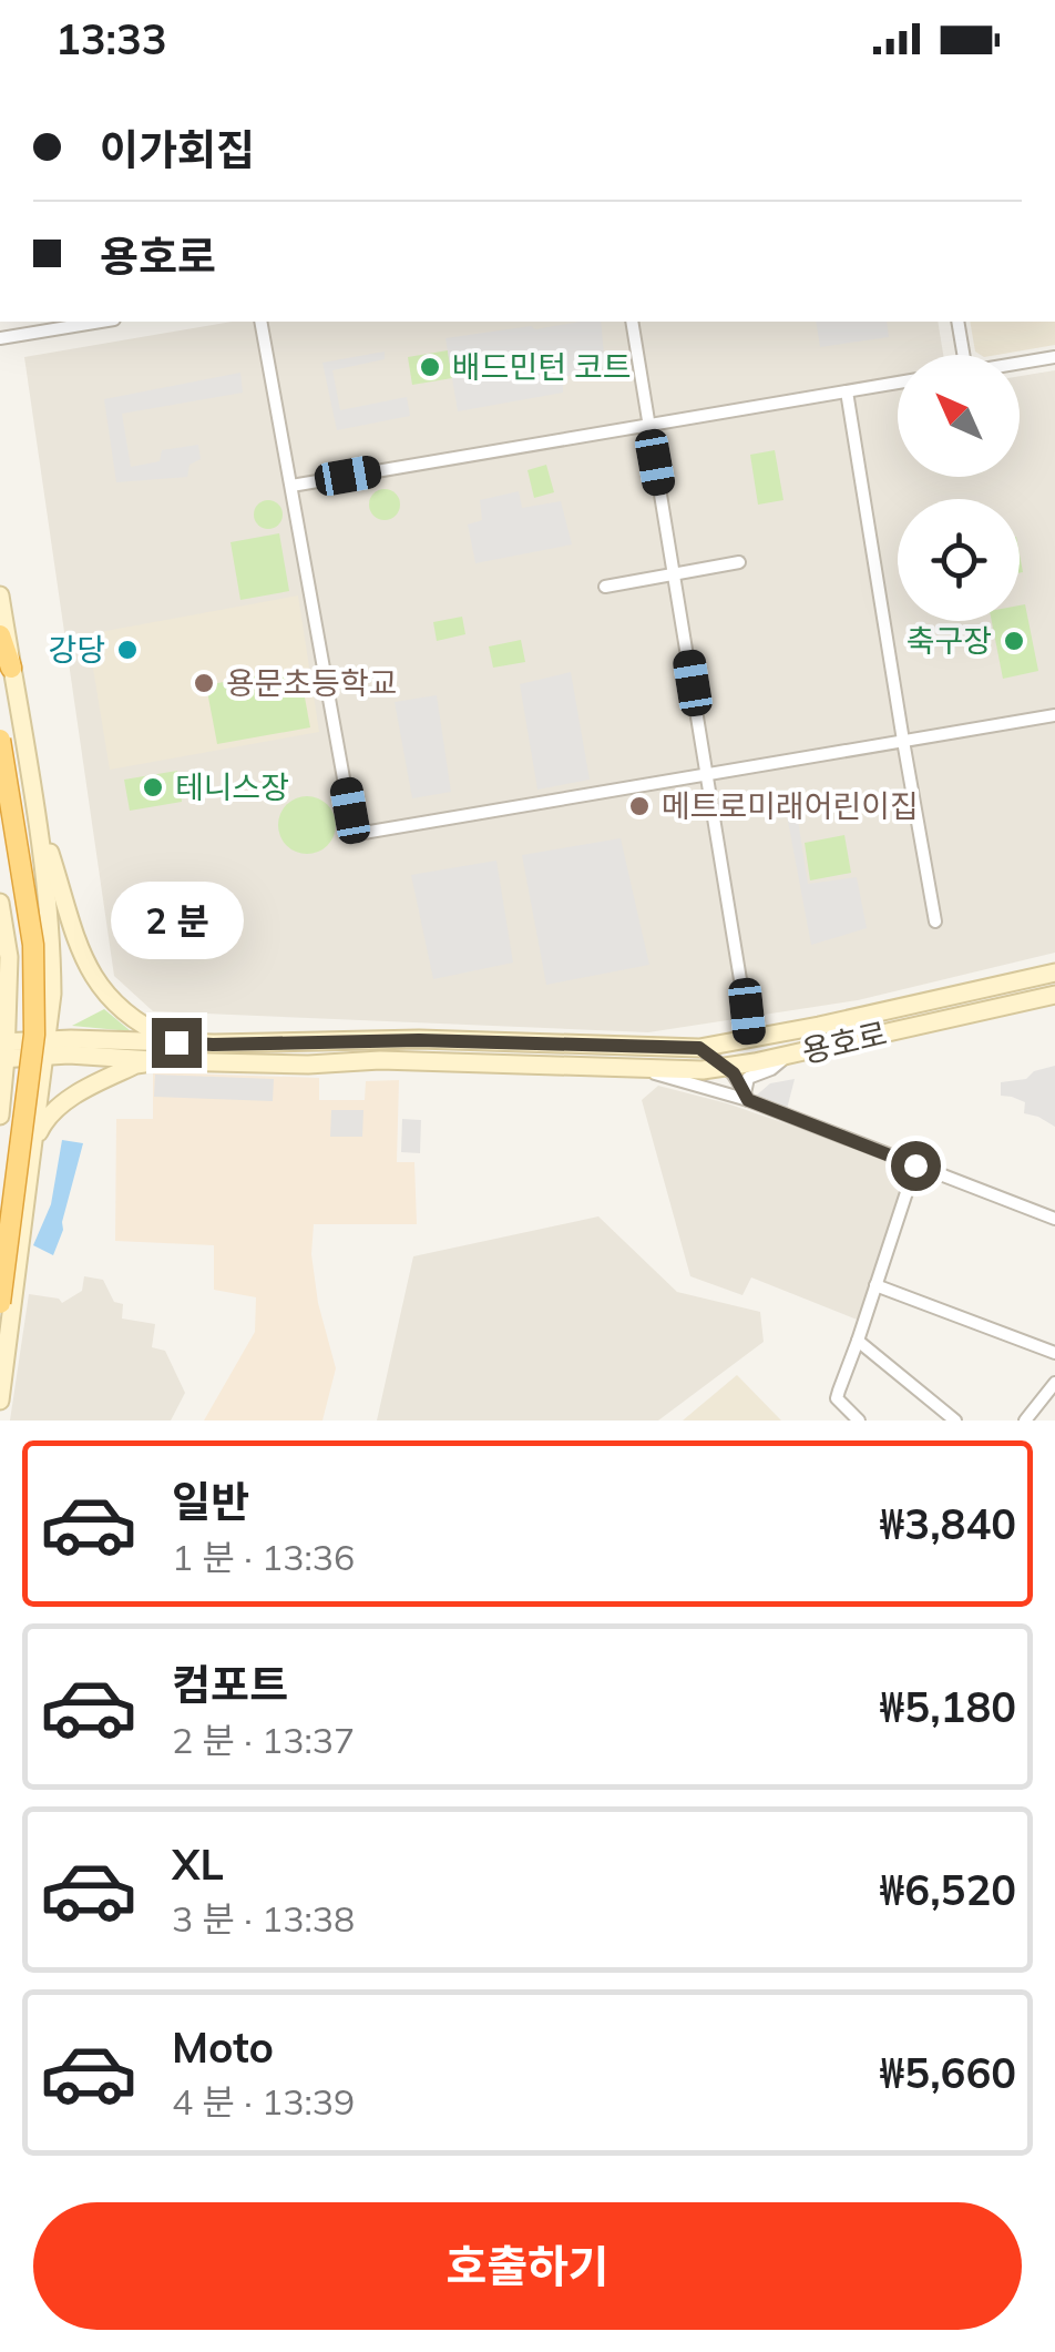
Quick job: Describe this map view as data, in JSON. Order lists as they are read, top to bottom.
{
  "streets": {
    "main road": ["용호로"]
  },
  "places": [
    "배드민턴 코트",
    "축구장",
    "강당",
    "용문초등학교",
    "테니스장",
    "메트로미래어린이집"
  ],
  "north": "top left",
  "page": {
    "status": "13:33",
    "banner": ["이가회집", "용호로"],
    "bubble": "2 분",
    "list": [
      {
        "name": "일반",
        "note": "1 분 · 13:36",
        "value": "₩3,840"
      },
      {
        "name": "컴포트",
        "note": "2 분 · 13:37",
        "value": "₩5,180"
      },
      {
        "name": "XL",
        "note": "3 분 · 13:38",
        "value": "₩6,520"
      },
      {
        "name": "Moto",
        "note": "4 분 · 13:39",
        "value": "₩5,660"
      }
    ],
    "buttons": "호출하기"
  }
}
